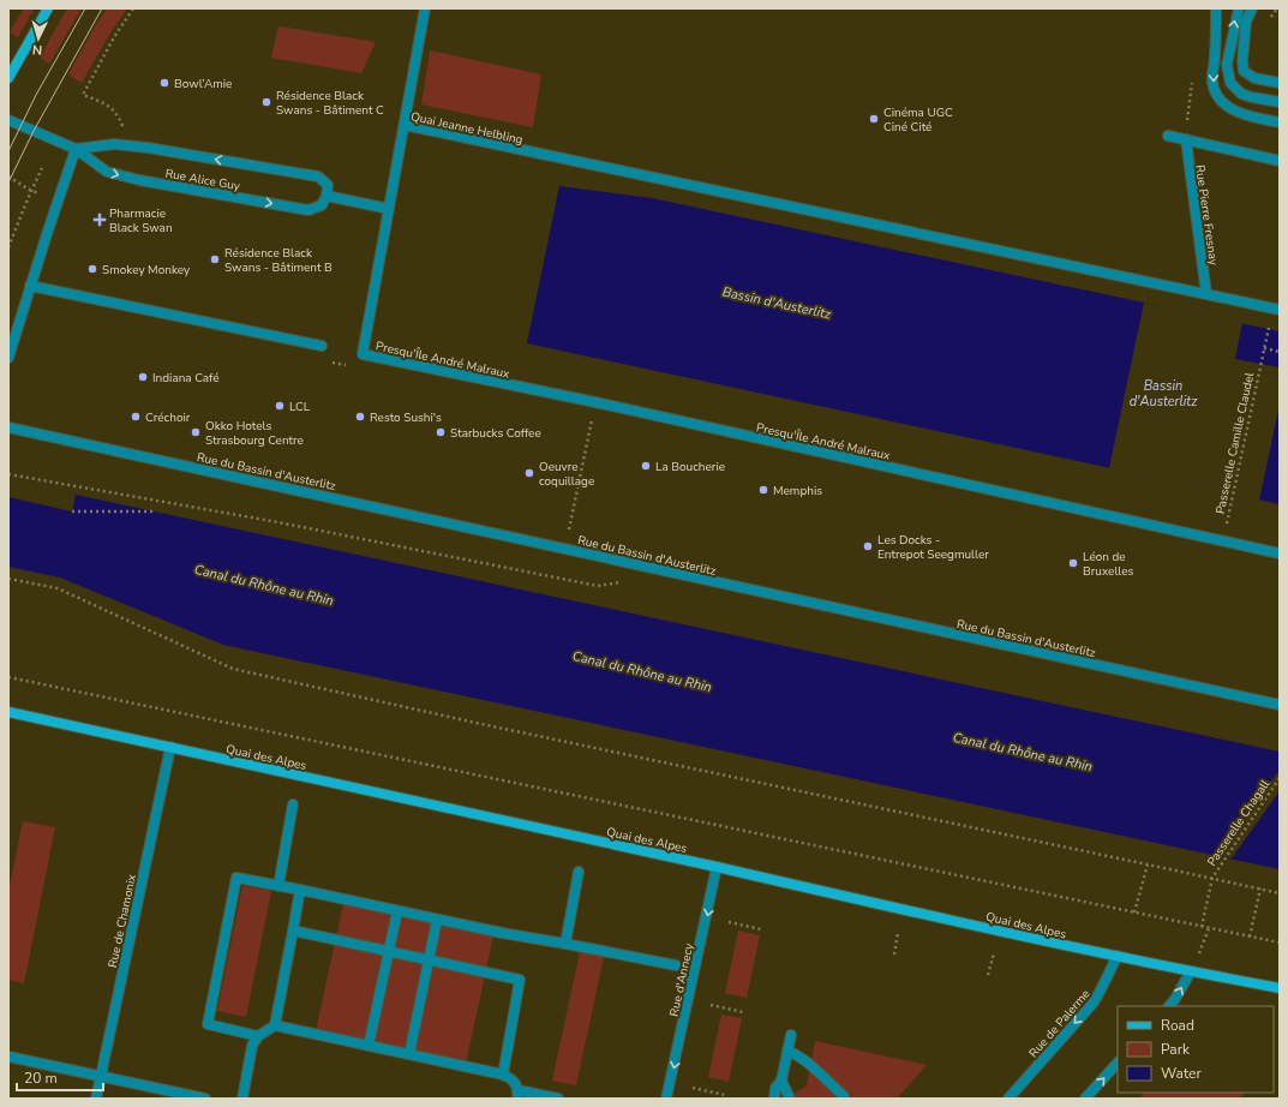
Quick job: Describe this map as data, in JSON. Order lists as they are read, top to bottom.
{
  "streets": {
    "main road": ["Quai des Alpes"],
    "street": [
      "Quai Jeanne Helbling",
      "Rue Alice Guy",
      "Rue Pierre Fresnay",
      "Presqu'Île André Malraux",
      "Rue du Bassin d'Austerlitz",
      "Rue de Chamonix",
      "Rue d'Annecy",
      "Rue de Palerme"
    ],
    "path": ["Passerelle Camille Claudel", "Passerelle Chagall"]
  },
  "crossings": [
    ["Quai Jeanne Helbling", "Rue Pierre Fresnay"],
    ["Quai Jeanne Helbling", "Presqu'Île André Malraux"],
    ["Presqu'Île André Malraux", "Passerelle Camille Claudel"],
    ["Quai des Alpes", "Rue de Chamonix"],
    ["Quai des Alpes", "Rue d'Annecy"],
    ["Quai des Alpes", "Rue de Palerme"]
  ],
  "one_way": ["Rue d'Annecy"],
  "water": ["Bassin d'Austerlitz", "Canal du Rhône au Rhin"],
  "places": {
    "other": [
      "Bowl’Amie",
      "Résidence Black Swans - Bâtiment C",
      "Cinéma UGC Ciné Cité",
      "Résidence Black Swans - Bâtiment B",
      "Smokey Monkey",
      "Indiana Café",
      "LCL",
      "Créchoir",
      "Resto Sushi's",
      "Okko Hotels Strasbourg Centre",
      "Starbucks Coffee",
      "La Boucherie",
      "Oeuvre coquillage",
      "Memphis",
      "Les Docks - Entrepot Seegmuller",
      "Léon de Bruxelles"
    ],
    "health": ["Pharmacie Black Swan"]
  },
  "legend": ["Road", "Park", "Water"],
  "scale_bar": "20 m",
  "north": "bottom"
}
